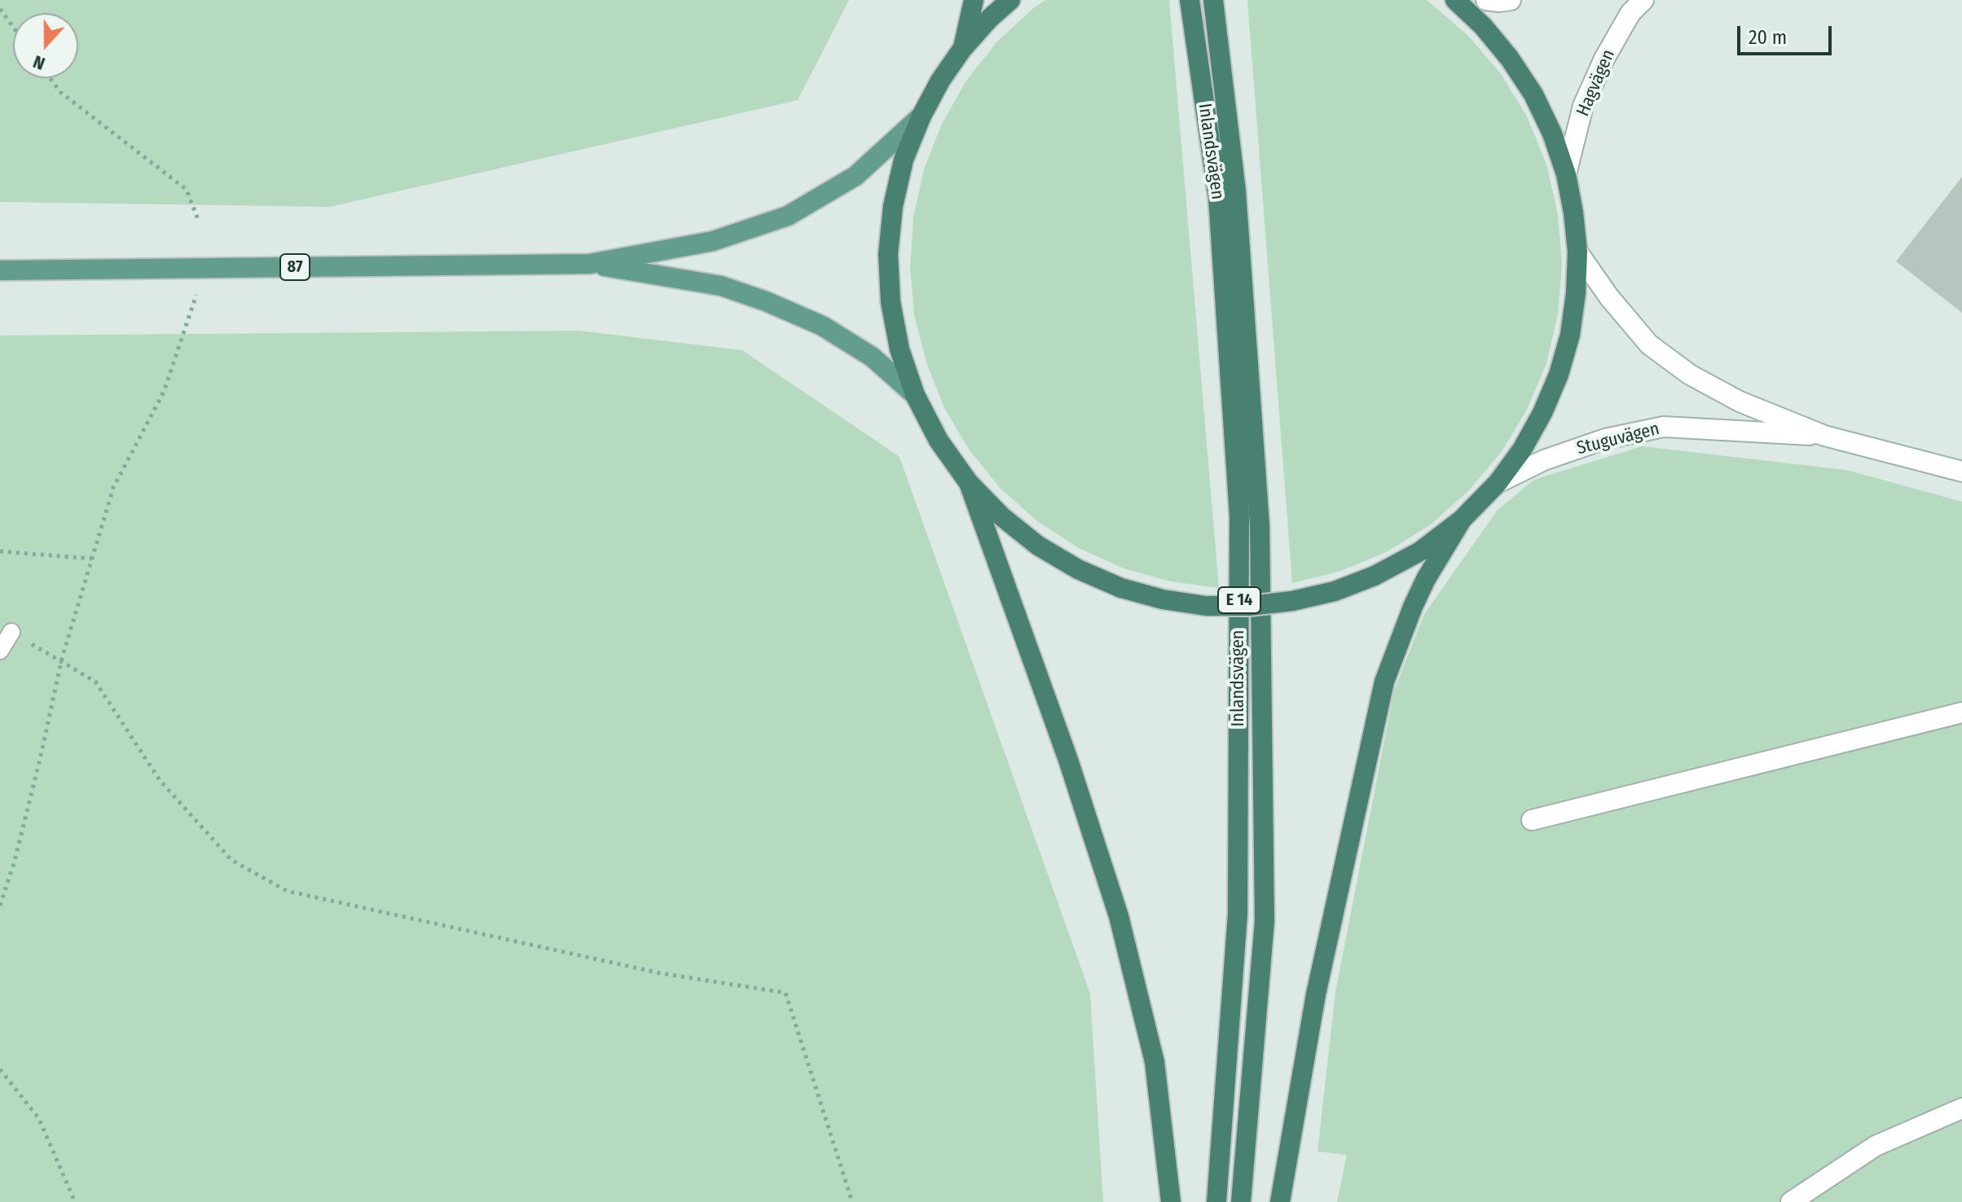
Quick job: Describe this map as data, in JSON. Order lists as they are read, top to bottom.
{
  "streets": {
    "highway": ["Inlandsvägen", "E 14"],
    "main road": ["87"],
    "street": ["Hagvägen", "Stuguvägen"]
  },
  "scale_bar": "20 m",
  "north": "bottom"
}
